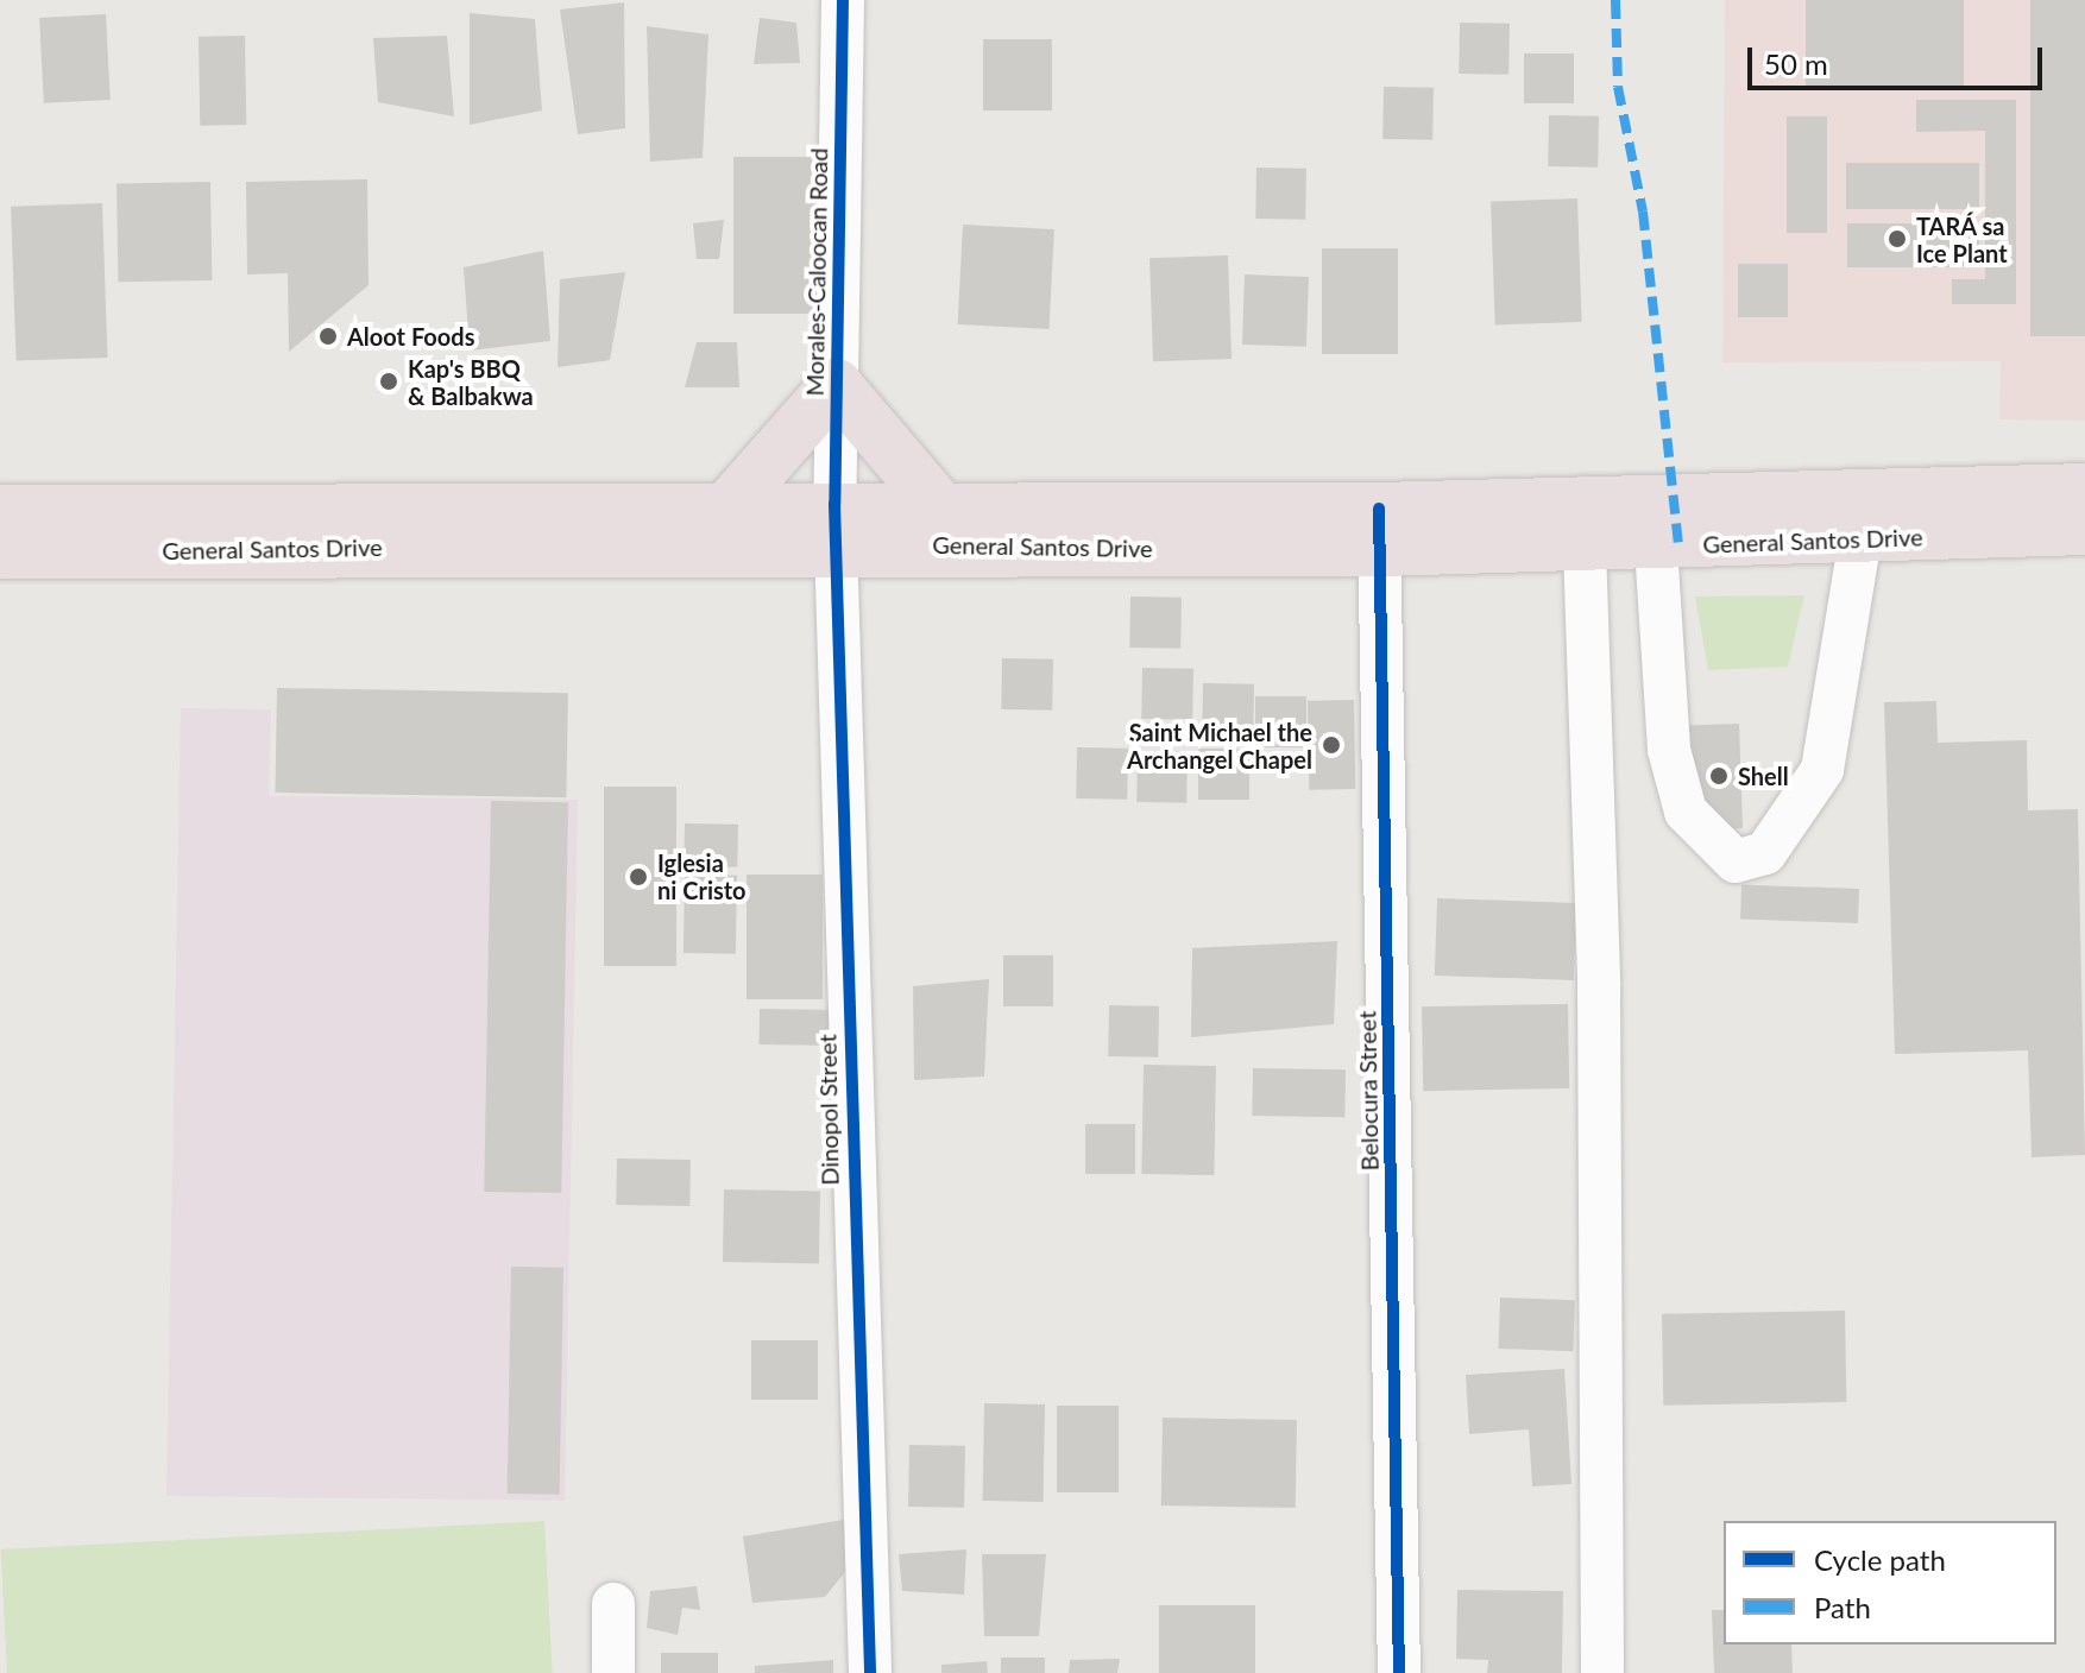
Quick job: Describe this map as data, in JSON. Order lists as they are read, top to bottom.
{
  "streets": {
    "highway": ["General Santos Drive"],
    "street": ["Morales-Caloocan Road", "Belocura Street", "Dinopol Street"]
  },
  "crossings": [
    ["Morales-Caloocan Road", "General Santos Drive"],
    ["Morales-Caloocan Road", "Dinopol Street"],
    ["General Santos Drive", "Belocura Street"],
    ["General Santos Drive", "Dinopol Street"]
  ],
  "places": [
    "TARÁ sa Ice Plant",
    "Aloot Foods",
    "Kap's BBQ & Balbakwa",
    "Saint Michael the Archangel Chapel",
    "Shell",
    "Iglesia ni Cristo"
  ],
  "legend": ["Cycle path", "Path"],
  "scale_bar": "50 m"
}
